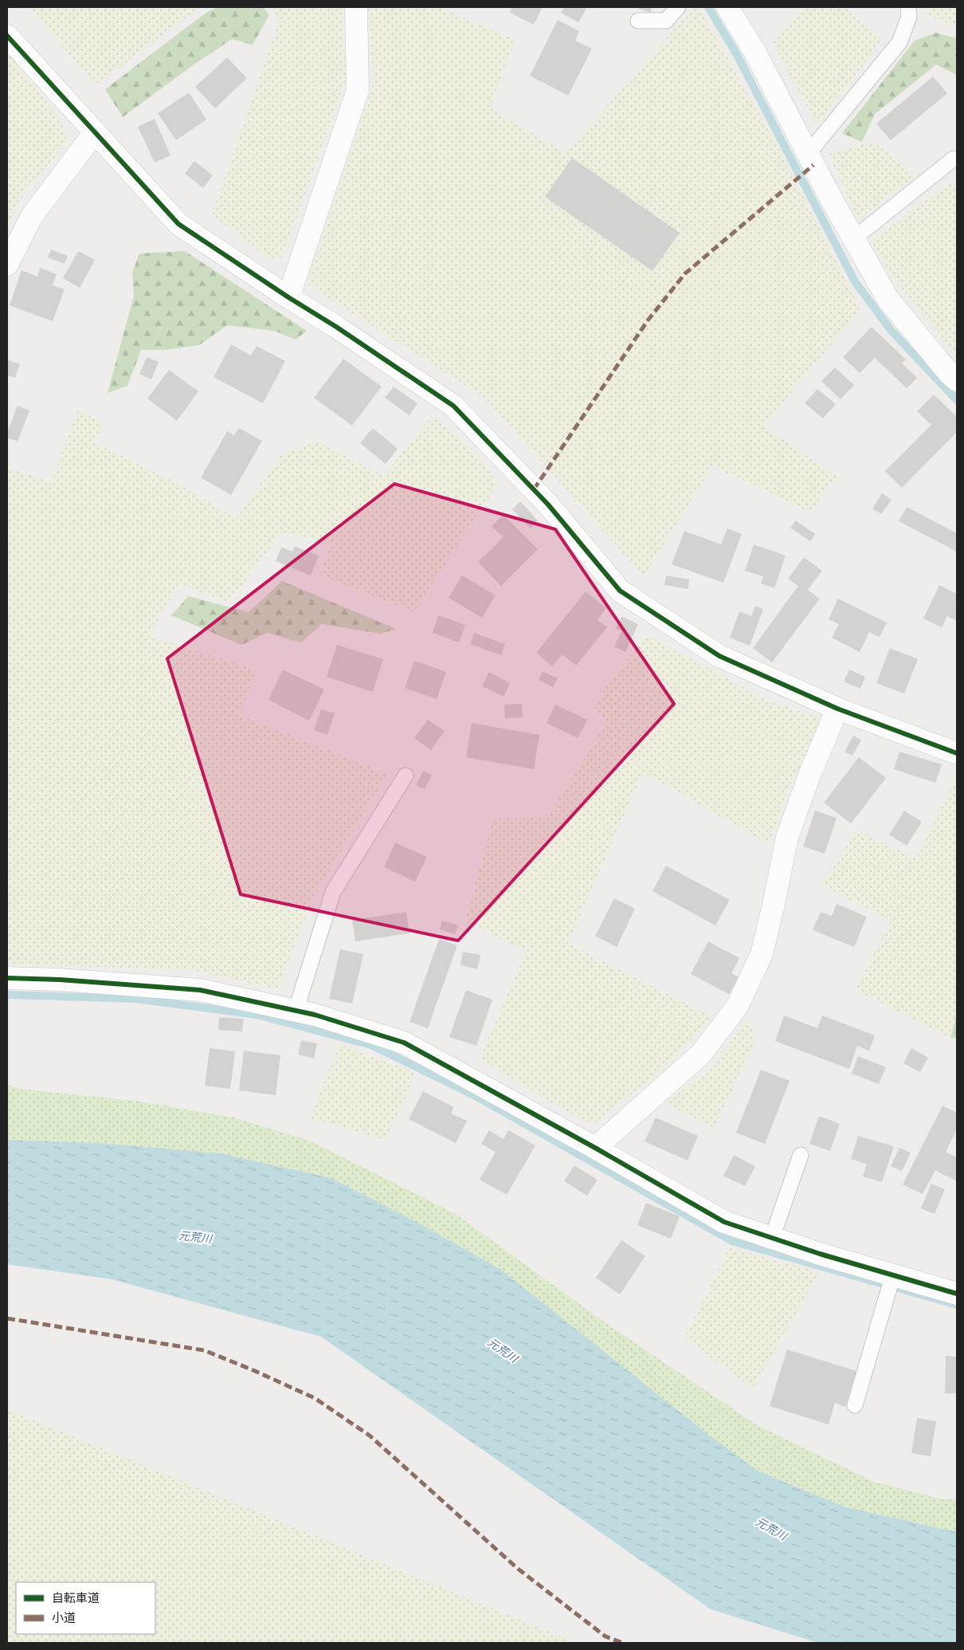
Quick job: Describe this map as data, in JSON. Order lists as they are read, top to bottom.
{
  "water": ["元荒川"],
  "legend": ["自転車道", "小道"]
}
